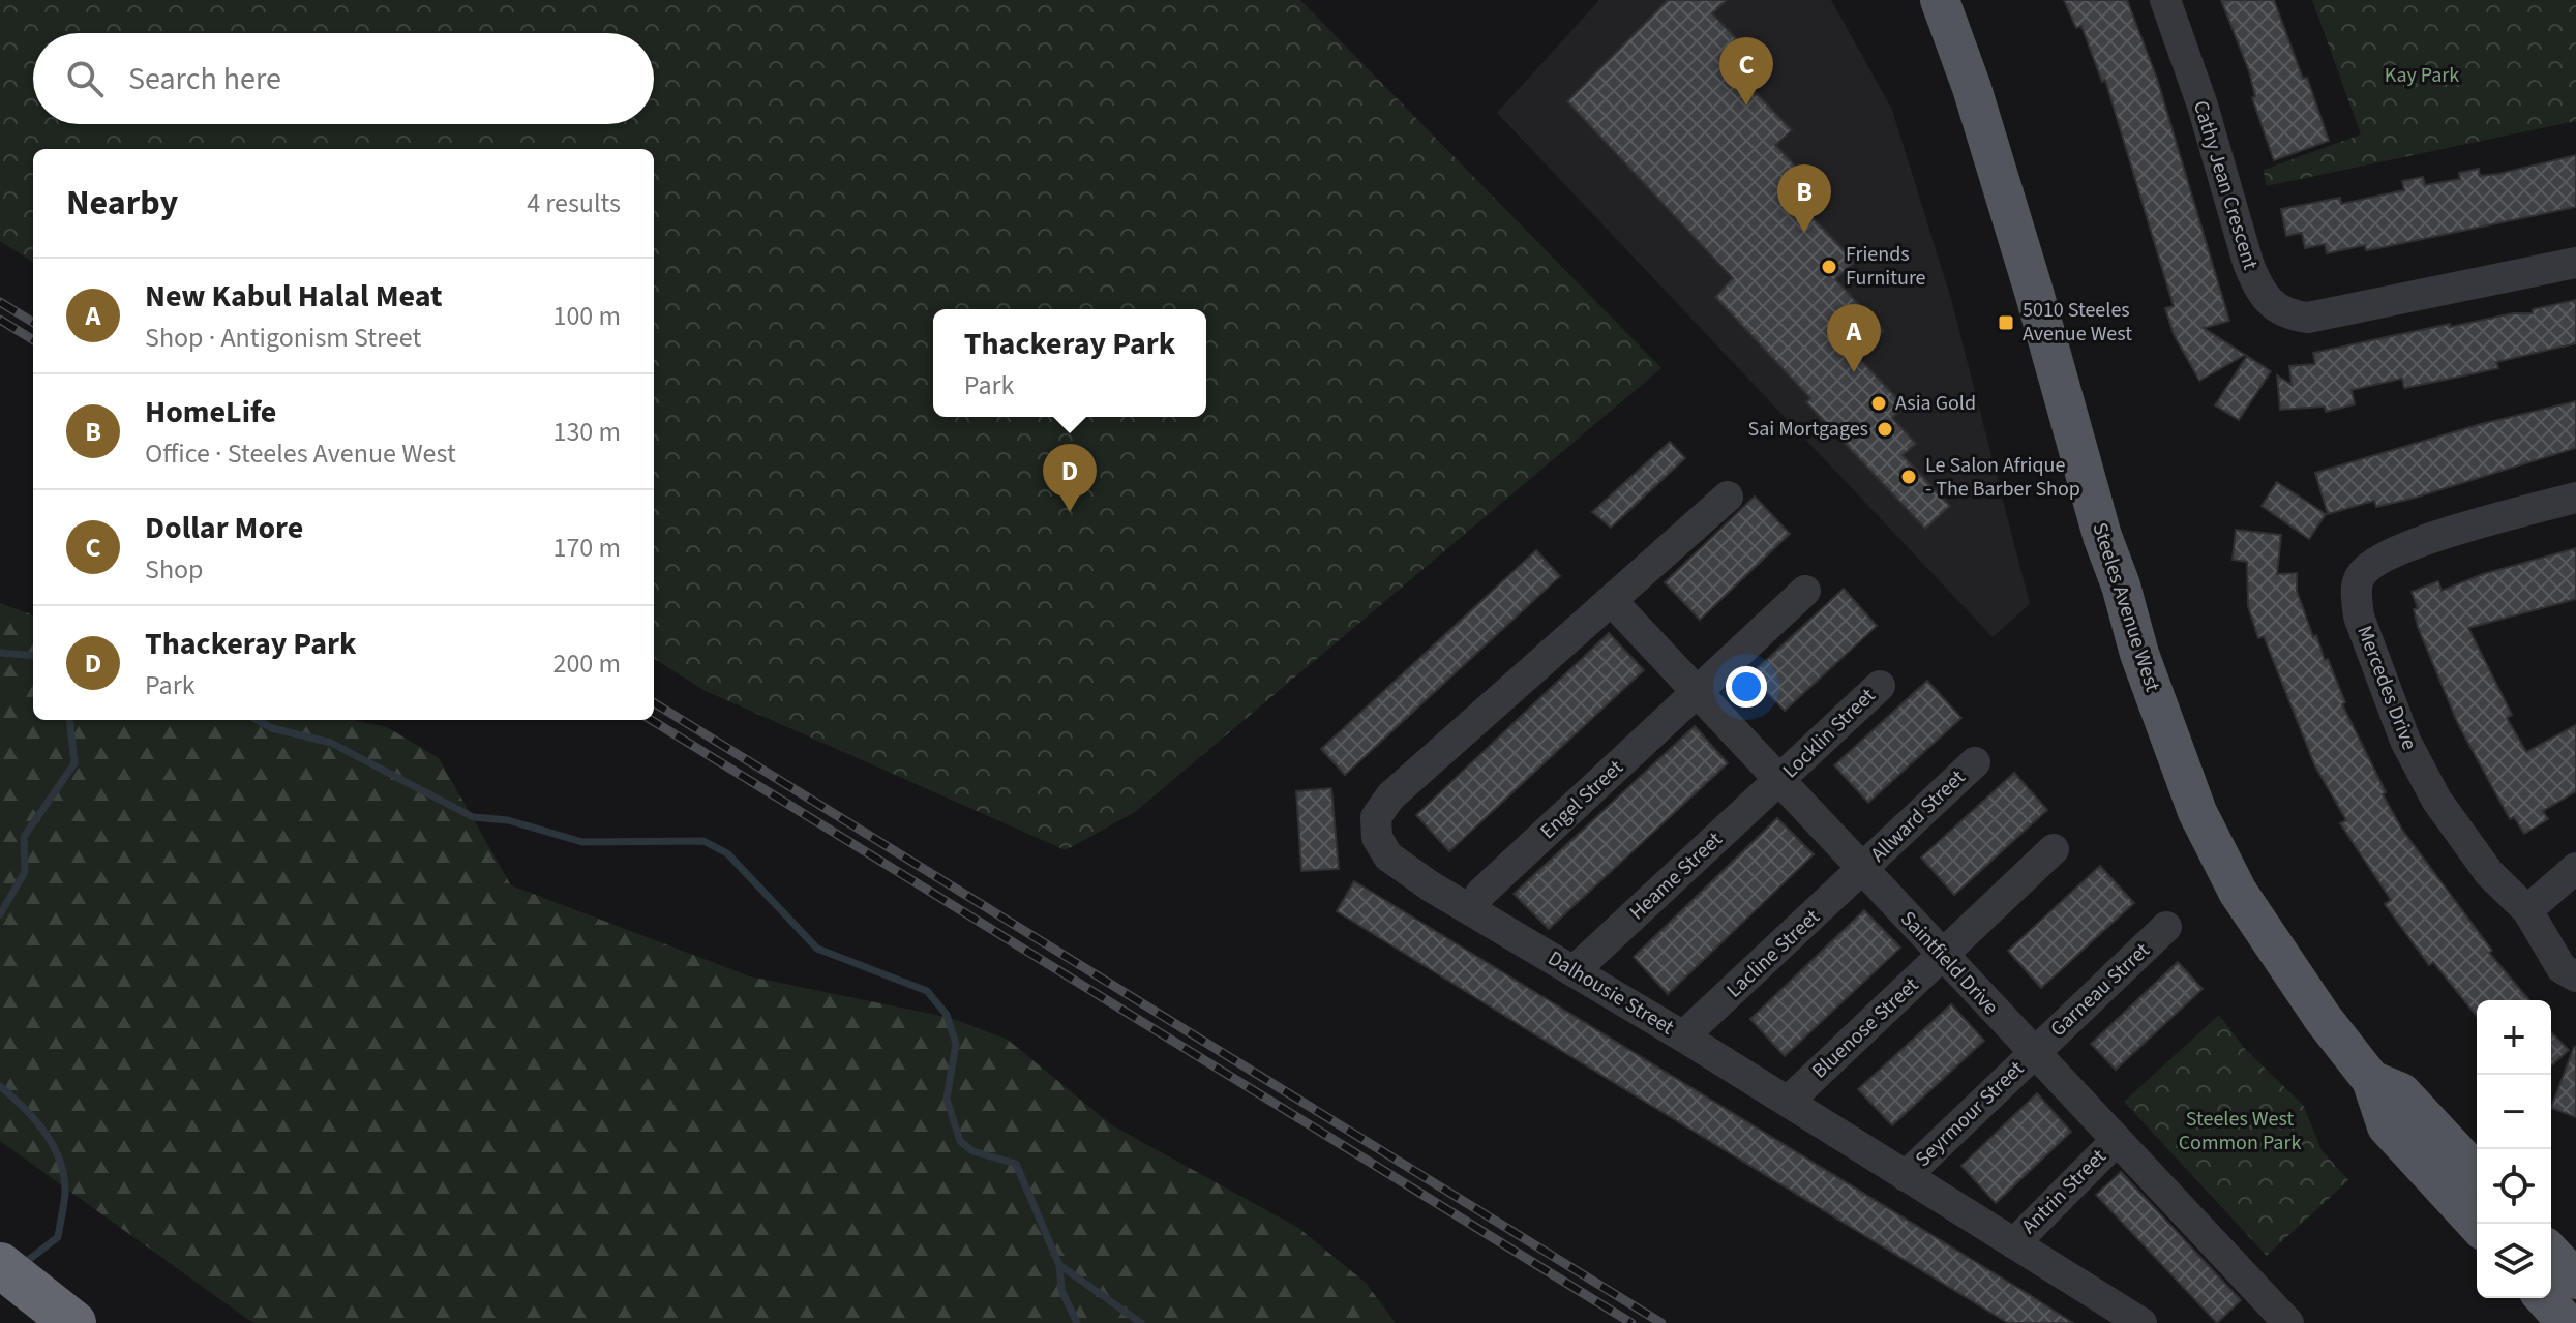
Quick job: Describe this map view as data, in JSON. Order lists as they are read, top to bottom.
{
  "streets": {
    "main road": ["Steeles Avenue West"],
    "street": [
      "Cathy Jean Crescent",
      "Mercedes Drive",
      "Locklin Street",
      "Engel Street",
      "Allward Street",
      "Heame Street",
      "Lacline Street",
      "Saintfield Drive",
      "Garneau Strret",
      "Dalhousie Street",
      "Bluenose Street",
      "Seyrmour Street",
      "Antrin Street"
    ]
  },
  "crossings": [
    ["Locklin Street", "Heame Street"],
    ["Locklin Street", "Saintfield Drive"],
    ["Engel Street", "Saintfield Drive"],
    ["Engel Street", "Dalhousie Street"],
    ["Allward Street", "Lacline Street"],
    ["Allward Street", "Saintfield Drive"],
    ["Heame Street", "Saintfield Drive"],
    ["Heame Street", "Dalhousie Street"],
    ["Lacline Street", "Saintfield Drive"],
    ["Lacline Street", "Dalhousie Street"],
    ["Saintfield Drive", "Garneau Strret"],
    ["Saintfield Drive", "Dalhousie Street"],
    ["Saintfield Drive", "Bluenose Street"],
    ["Saintfield Drive", "Seyrmour Street"],
    ["Saintfield Drive", "Antrin Street"],
    ["Garneau Strret", "Seyrmour Street"],
    ["Dalhousie Street", "Bluenose Street"],
    ["Dalhousie Street", "Seyrmour Street"],
    ["Dalhousie Street", "Antrin Street"]
  ],
  "parks": ["Kay Park", "Steeles West Common Park"],
  "places": {
    "other": [
      "Friends Furniture",
      "Asia Gold",
      "Sai Mortgages",
      "Le Salon Afrique - The Barber Shop"
    ],
    "transit": ["5010 Steeles Avenue West"]
  },
  "page": {
    "search": "Search here",
    "pins": [
      "C",
      "B",
      "A",
      "D"
    ],
    "heading": ["Nearby", "4 results"],
    "list": [
      {
        "mark": "A",
        "name": "New Kabul Halal Meat",
        "note": "Shop · Antigonism Street",
        "value": "100 m"
      },
      {
        "mark": "B",
        "name": "HomeLife",
        "note": "Office · Steeles Avenue West",
        "value": "130 m"
      },
      {
        "mark": "C",
        "name": "Dollar More",
        "note": "Shop",
        "value": "170 m"
      },
      {
        "mark": "D",
        "name": "Thackeray Park",
        "note": "Park",
        "value": "200 m"
      }
    ],
    "popup": ["Thackeray Park", "Park"],
    "map_buttons": ["+", "−"]
  }
}
